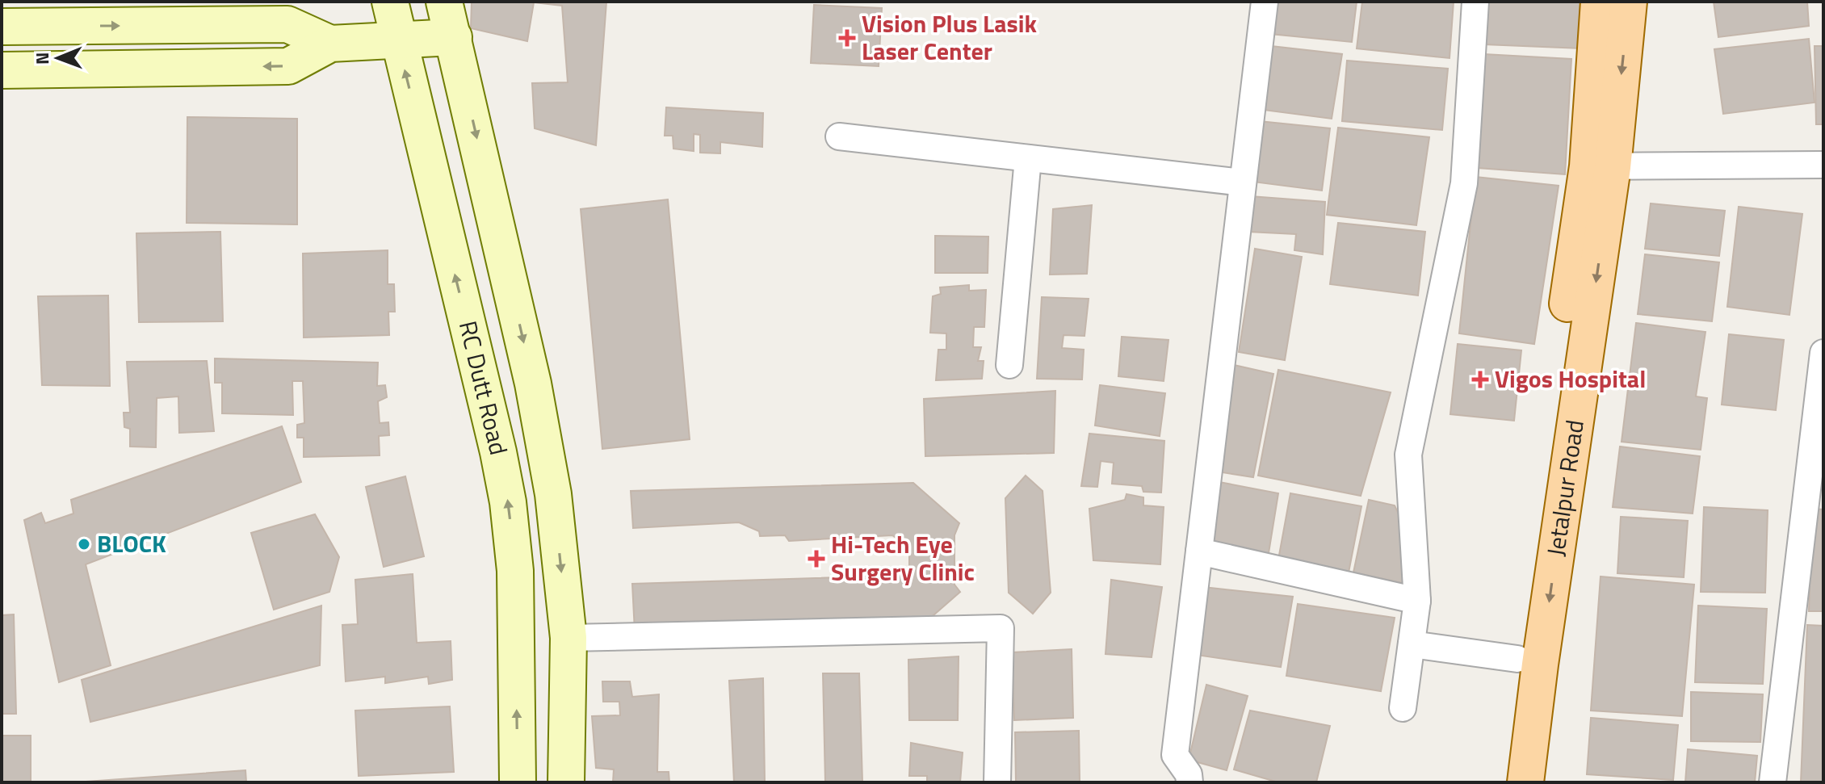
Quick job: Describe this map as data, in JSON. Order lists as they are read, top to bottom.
{
  "streets": {
    "main road": ["RC Dutt Road", "Jetalpur Road"]
  },
  "places": {
    "health": ["Vision Plus Lasik Laser Center", "Vigos Hospital", "Hi-Tech Eye Surgery Clinic"],
    "other": ["BLOCK"]
  },
  "north": "left"
}
